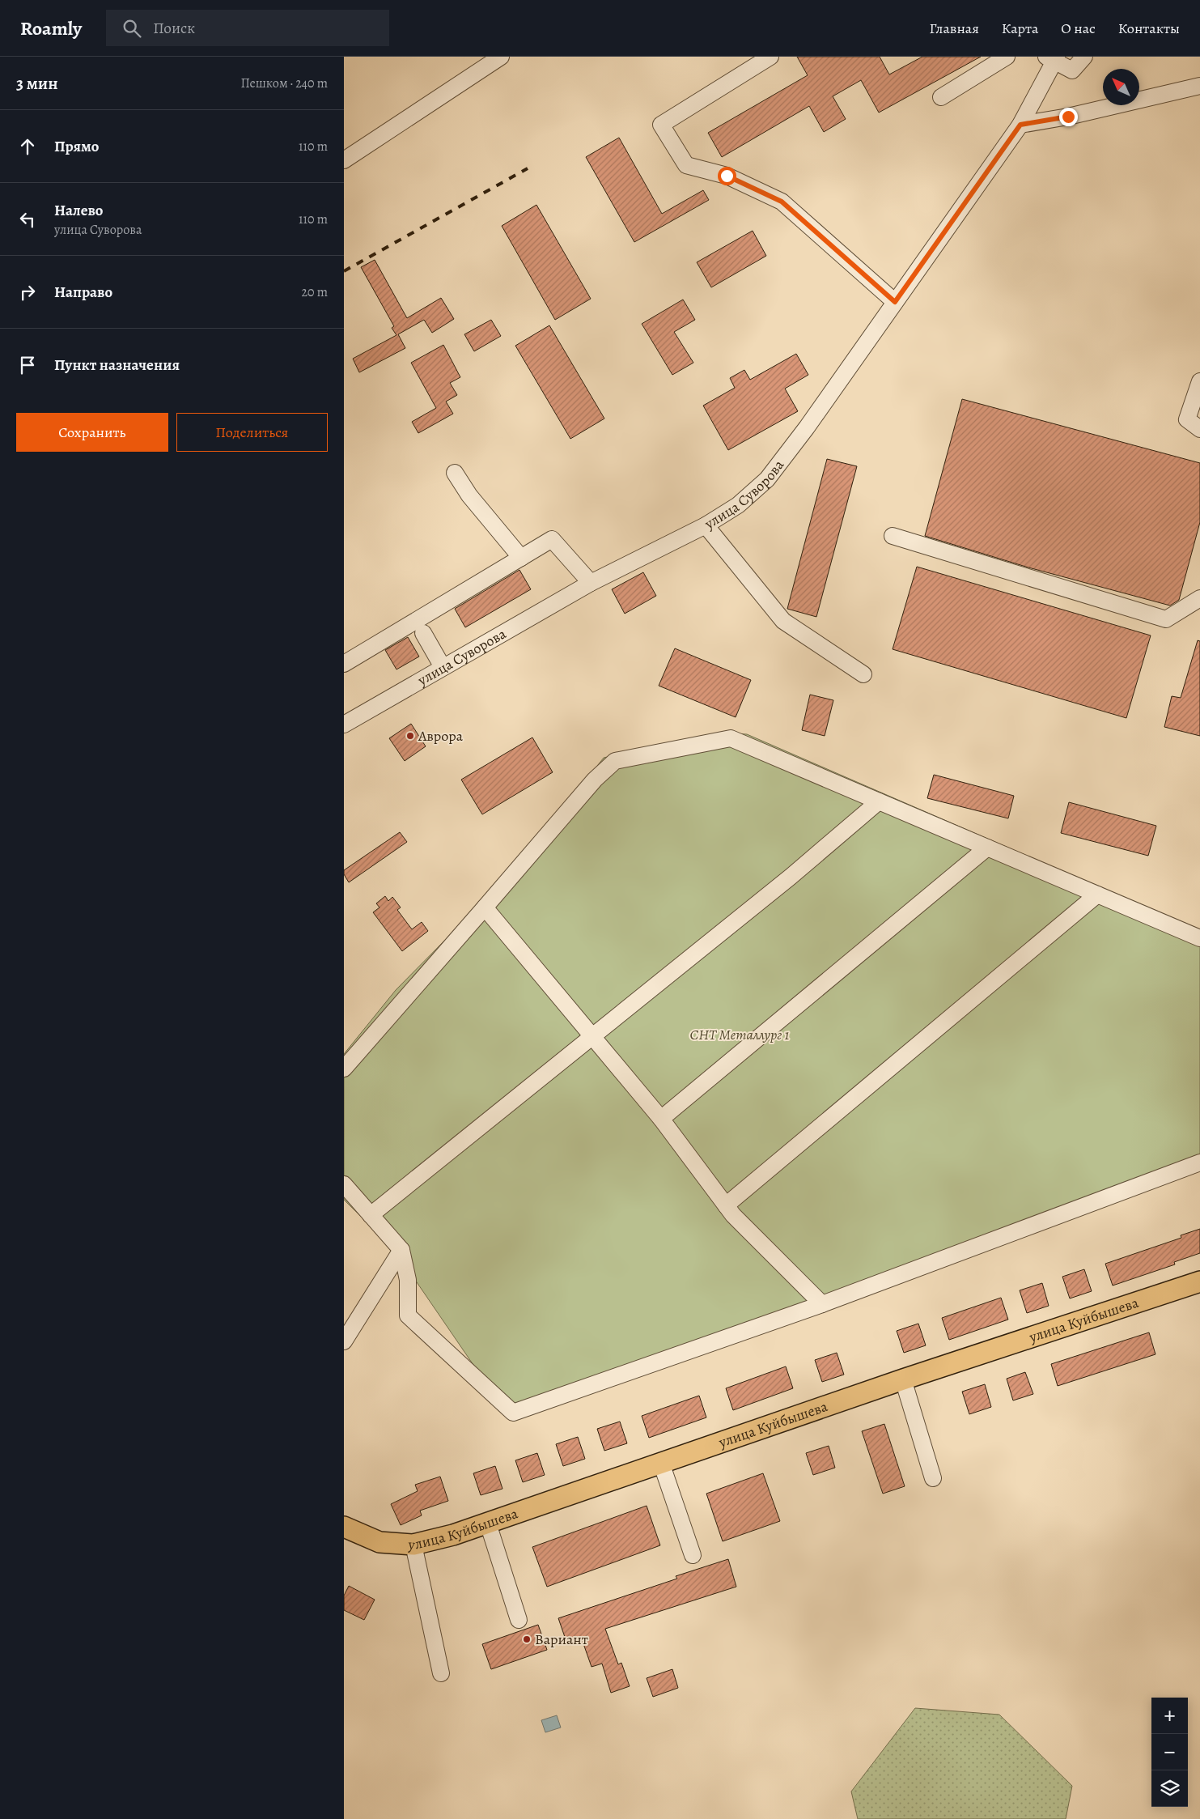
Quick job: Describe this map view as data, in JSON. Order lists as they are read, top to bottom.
{
  "streets": {
    "main road": ["улица Куйбышева"],
    "street": ["улица Суворова"]
  },
  "parks": ["СНТ Металлург 1"],
  "places": ["Аврора", "Вариант"],
  "north": "top left",
  "page": {
    "header": "Roamly",
    "search": "Поиск",
    "nav": [
      "Главная",
      "Карта",
      "О нас",
      "Контакты"
    ],
    "heading": ["3 мин", "Пешком · 240 m"],
    "list": [
      ["Прямо", "110 m"],
      ["Налево", "улица Суворова", "110 m"],
      ["Направо", "20 m"],
      "Пункт назначения"
    ],
    "buttons": ["Сохранить", "Поделиться"],
    "map_buttons": ["+", "−"]
  }
}
